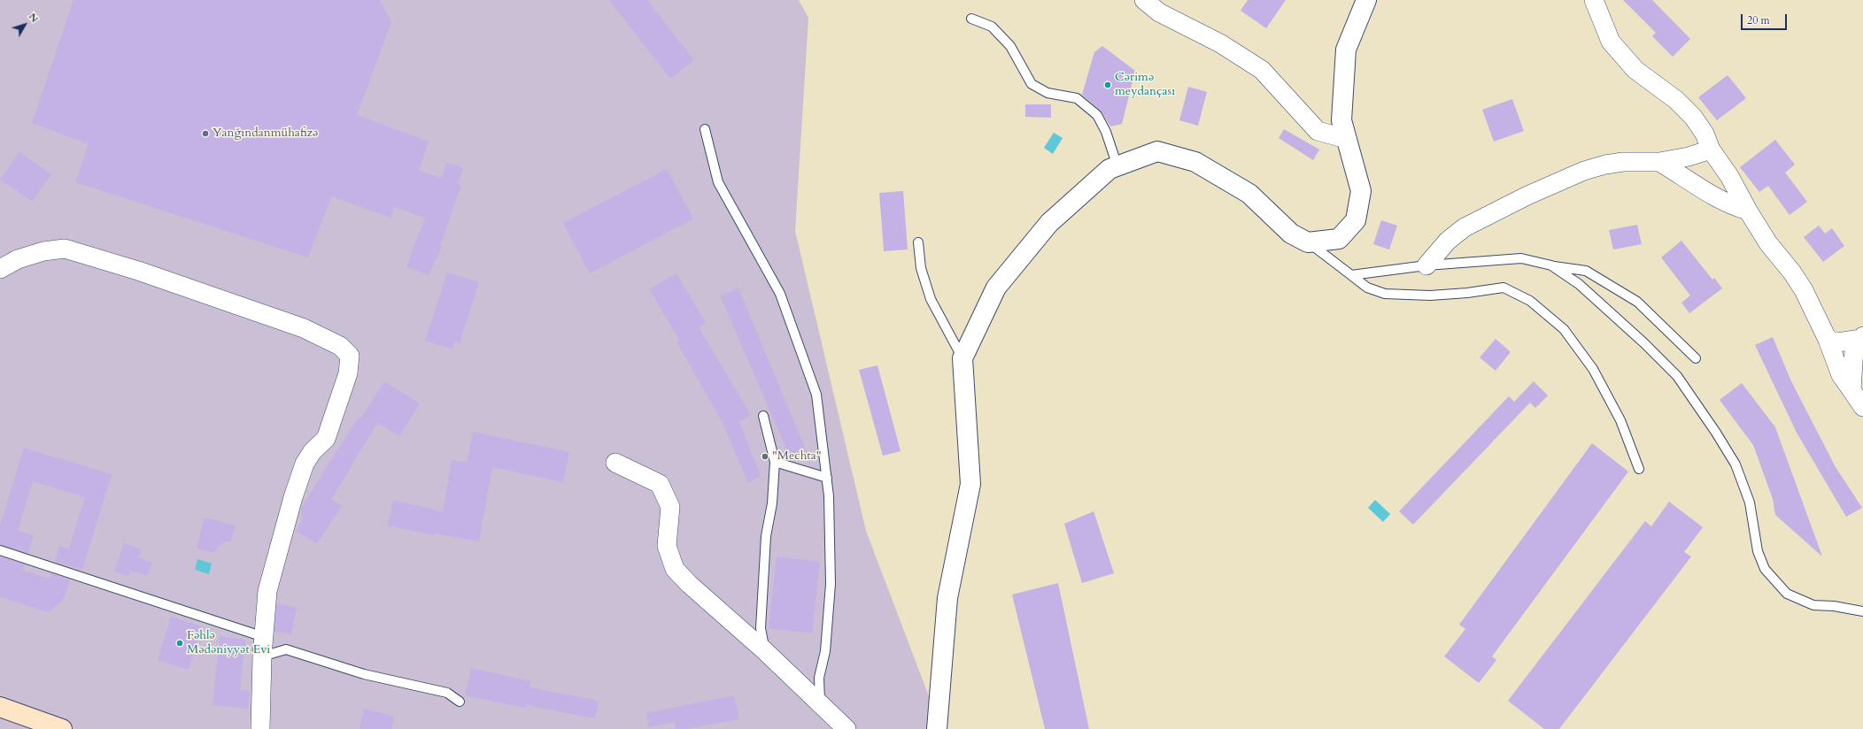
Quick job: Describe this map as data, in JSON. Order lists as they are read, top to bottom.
{
  "places": [
    "Cərimə meydançası",
    "Yanğındanmühafizə",
    "\"Mechta\"",
    "Fəhlə Mədəniyyət Evi"
  ],
  "scale_bar": "20 m",
  "north": "top right"
}
